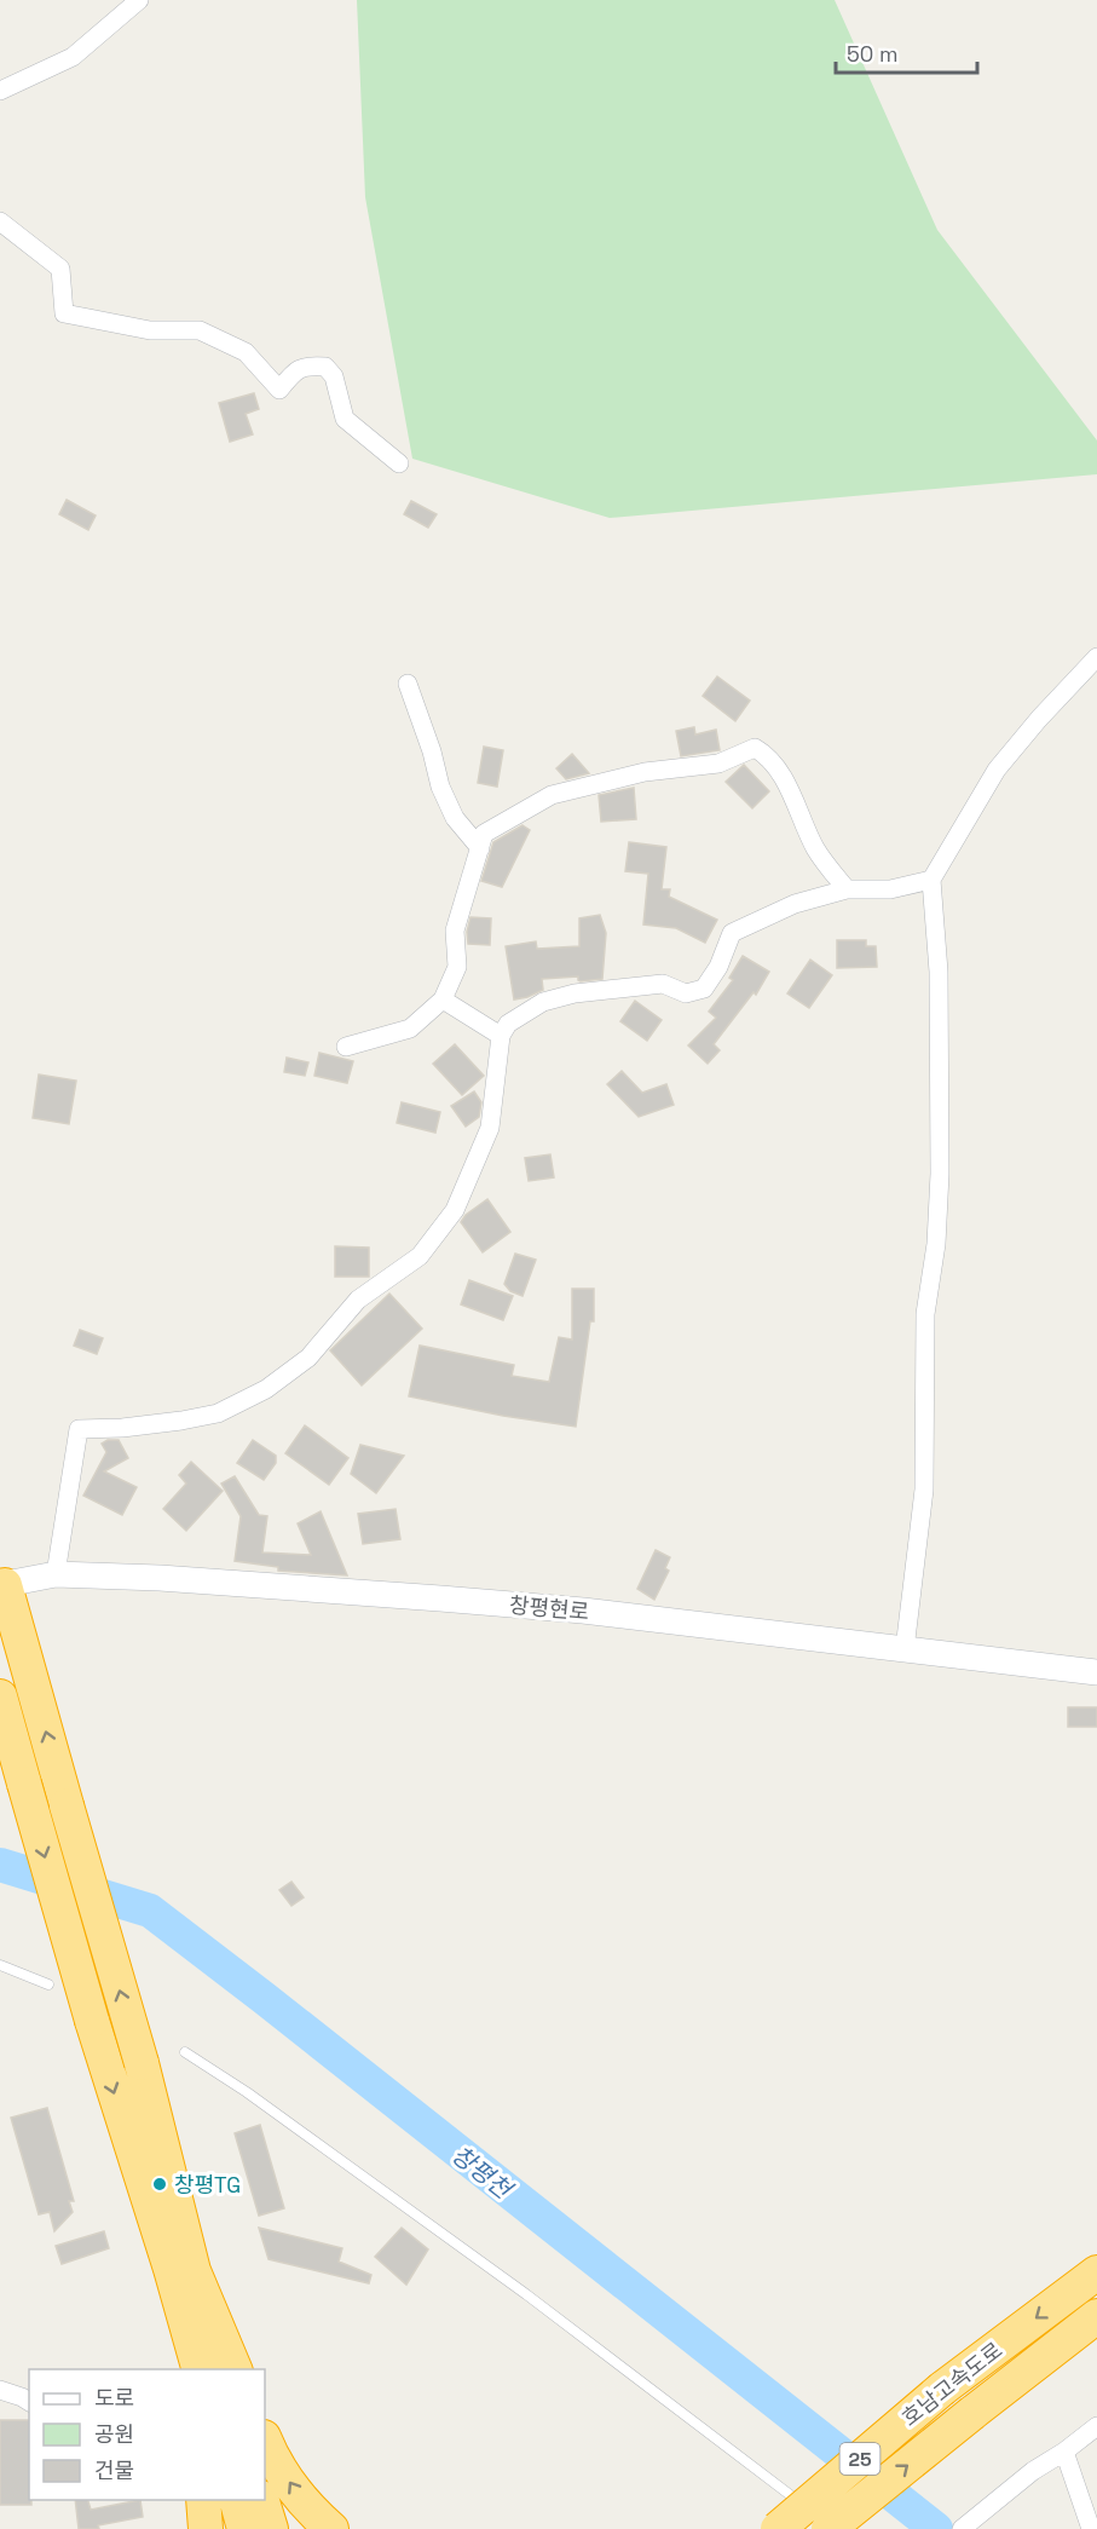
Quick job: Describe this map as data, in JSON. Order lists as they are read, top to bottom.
{
  "streets": {
    "highway": ["호남고속도로", "25"],
    "main road": ["창평현로"]
  },
  "water": ["창평천"],
  "places": ["창평TG"],
  "legend": ["도로", "공원", "건물"],
  "scale_bar": "50 m"
}
